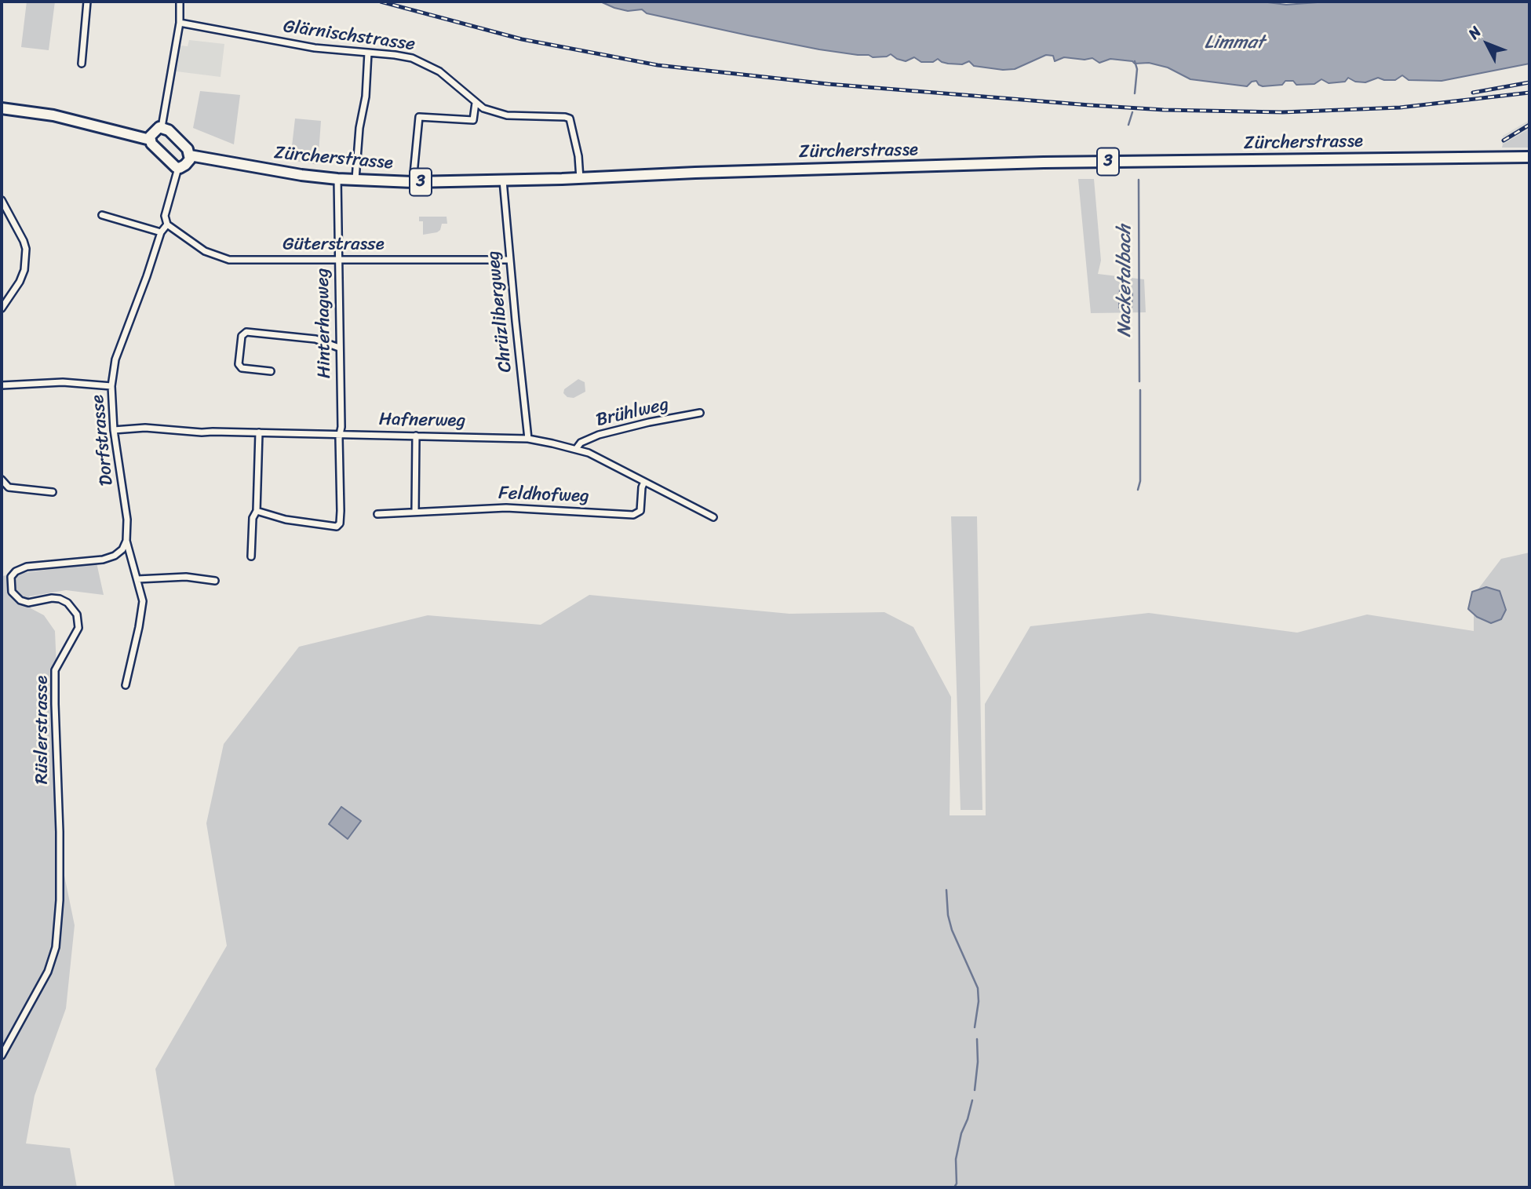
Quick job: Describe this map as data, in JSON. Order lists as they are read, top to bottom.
{
  "streets": {
    "main road": ["Zürcherstrasse", "3"],
    "street": [
      "Glärnischstrasse",
      "Güterstrasse",
      "Chrüzlibergweg",
      "Hinterhagweg",
      "Brühlweg",
      "Hafnerweg",
      "Dorfstrasse",
      "Feldhofweg",
      "Rüslerstrasse"
    ]
  },
  "crossings": [
    ["Glärnischstrasse", "Zürcherstrasse"],
    ["Zürcherstrasse", "Chrüzlibergweg"],
    ["Zürcherstrasse", "Hinterhagweg"],
    ["Güterstrasse", "Chrüzlibergweg"],
    ["Güterstrasse", "Hinterhagweg"],
    ["Güterstrasse", "Dorfstrasse"],
    ["Chrüzlibergweg", "Hafnerweg"],
    ["Hinterhagweg", "Hafnerweg"],
    ["Brühlweg", "Hafnerweg"],
    ["Hafnerweg", "Dorfstrasse"],
    ["Hafnerweg", "Feldhofweg"],
    ["Dorfstrasse", "Rüslerstrasse"]
  ],
  "water": ["Limmat", "Nacketalbach"],
  "north": "top left"
}
